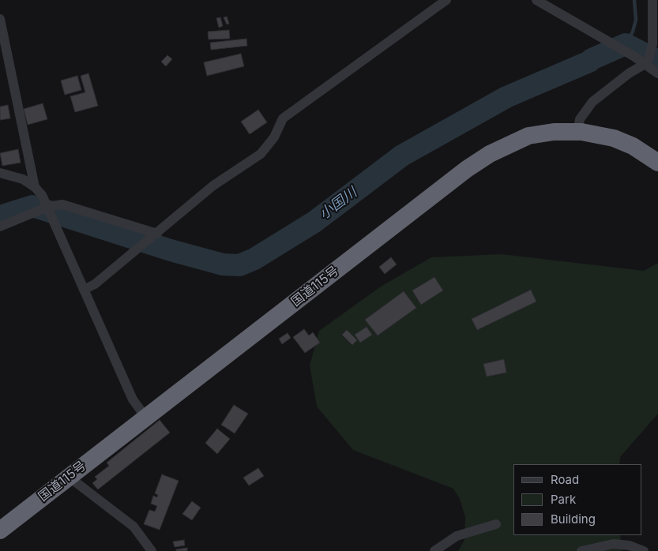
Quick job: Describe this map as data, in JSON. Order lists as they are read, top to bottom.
{
  "streets": {
    "highway": ["国道115号"]
  },
  "water": ["小国川"],
  "legend": ["Road", "Park", "Building"]
}
